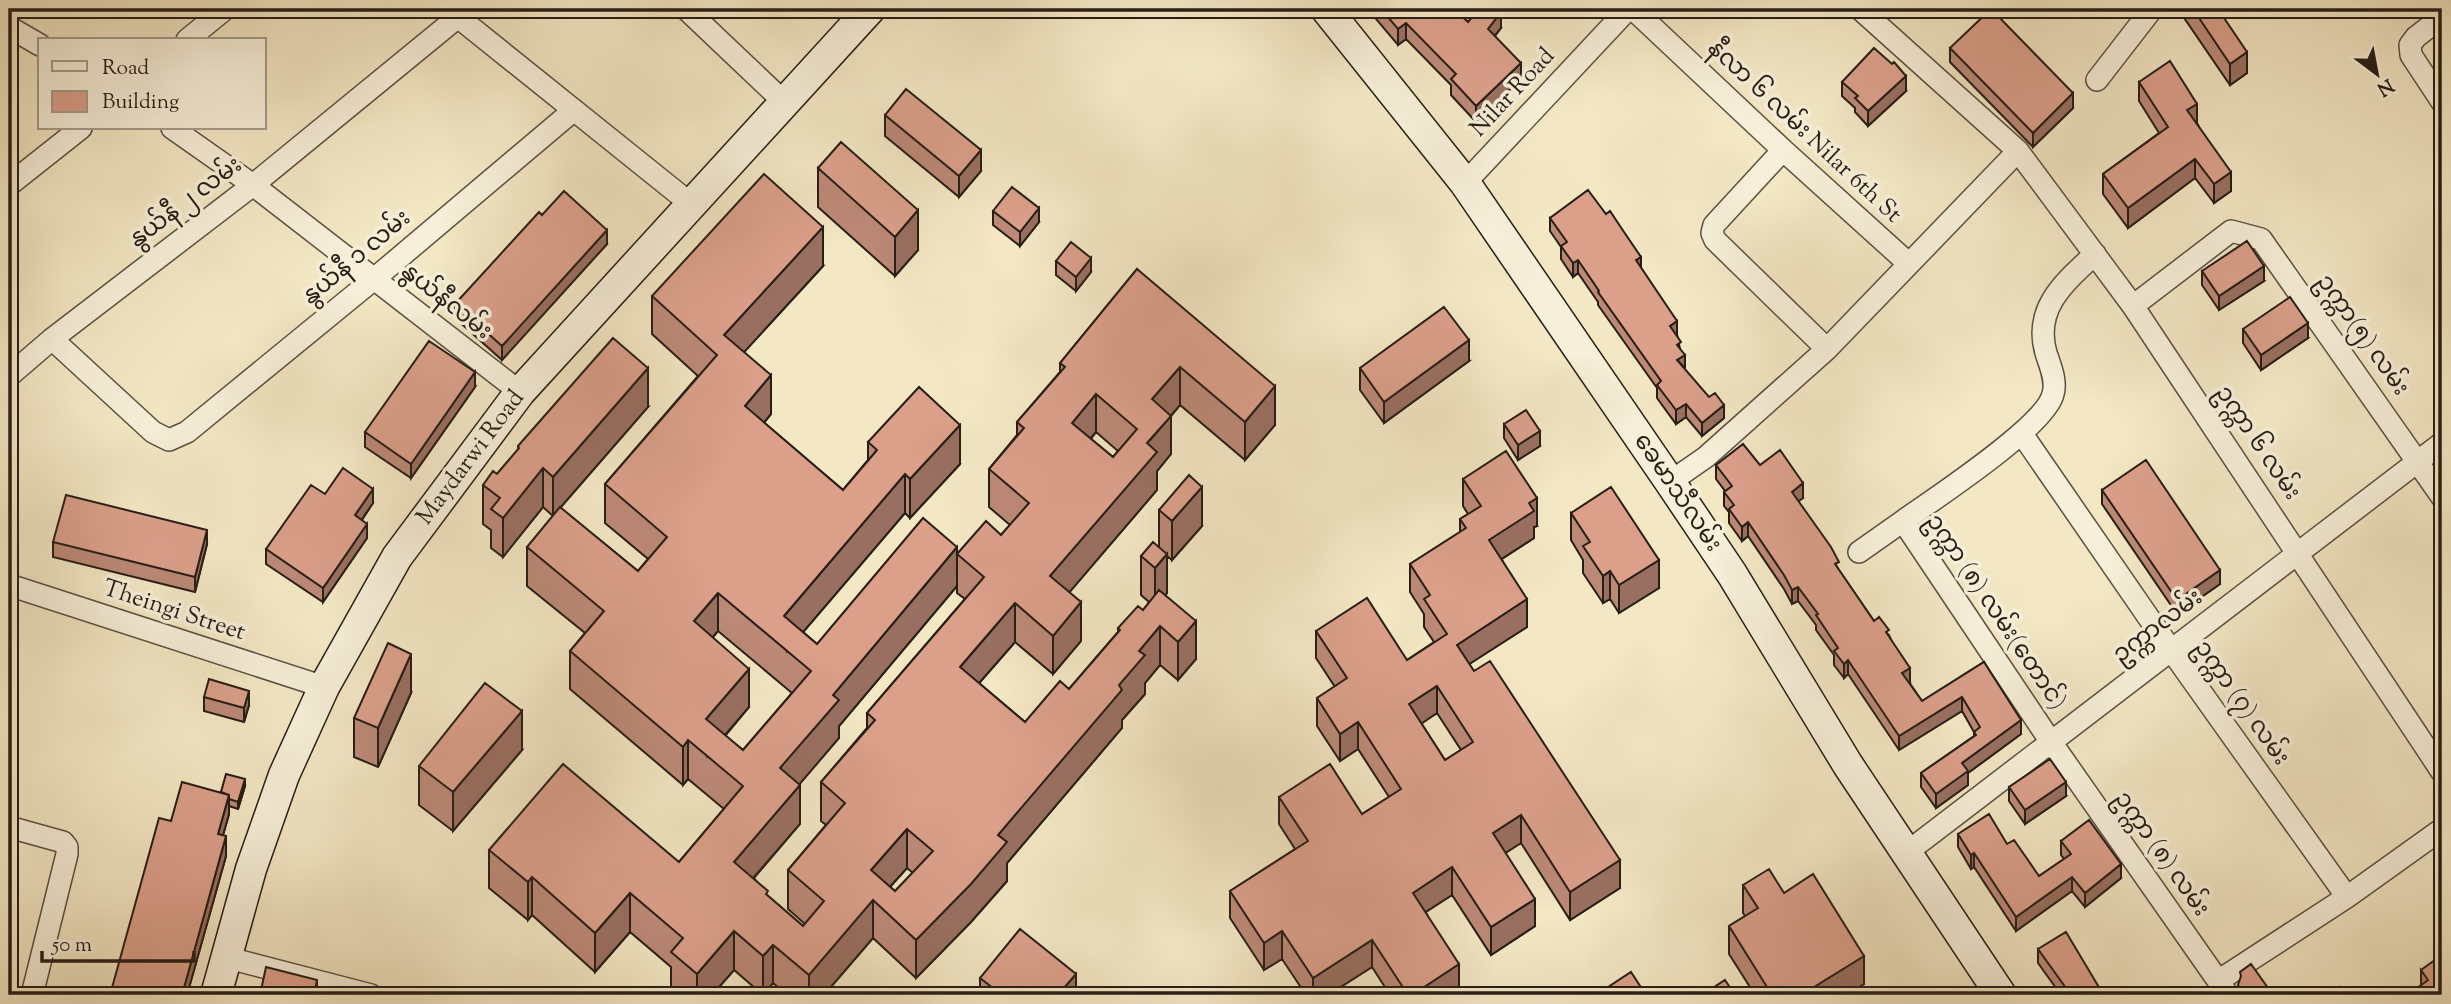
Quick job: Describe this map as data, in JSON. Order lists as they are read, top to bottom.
{
  "streets": {
    "street": [
      "Nilar Road",
      "နီလာ ၆ လမ်း Nilar 6th St",
      "နွယ်နီ ၂ လမ်း",
      "နွယ်နီ ၁ လမ်း",
      "နွယ်နီလမ်း",
      "ဥက္ကာ(၅) လမ်း",
      "ဥက္ကာ ၆ လမ်း",
      "Maydarwi Road",
      "ခေမာသီလမ်း",
      "Theingi Street",
      "ဥက္ကာ (၈) လမ်း(တောင်)",
      "ဥက္ကာလမ်း",
      "ဥက္ကာ (၇) လမ်း",
      "ဥက္ကာ (၈) လမ်း"
    ]
  },
  "crossings": [
    ["Nilar Road", "နီလာ ၆ လမ်း Nilar 6th St"],
    ["Nilar Road", "ခေမာသီလမ်း"],
    ["နွယ်နီ ၂ လမ်း", "နွယ်နီ ၁ လမ်း"],
    ["နွယ်နီ ၂ လမ်း", "နွယ်နီလမ်း"],
    ["နွယ်နီ ၁ လမ်း", "နွယ်နီလမ်း"],
    ["နွယ်နီလမ်း", "Maydarwi Road"],
    ["ဥက္ကာ(၅) လမ်း", "ဥက္ကာ ၆ လမ်း"],
    ["ဥက္ကာ(၅) လမ်း", "ဥက္ကာလမ်း"],
    ["ဥက္ကာ ၆ လမ်း", "ဥက္ကာလမ်း"],
    ["Maydarwi Road", "Theingi Street"],
    ["ခေမာသီလမ်း", "ဥက္ကာလမ်း"],
    ["ဥက္ကာ (၈) လမ်း(တောင်)", "ဥက္ကာလမ်း"],
    ["ဥက္ကာ (၈) လမ်း(တောင်)", "ဥက္ကာ (၈) လမ်း"],
    ["ဥက္ကာလမ်း", "ဥက္ကာ (၇) လမ်း"],
    ["ဥက္ကာလမ်း", "ဥက္ကာ (၈) လမ်း"]
  ],
  "legend": ["Road", "Building"],
  "scale_bar": "50 m",
  "north": "bottom right"
}
